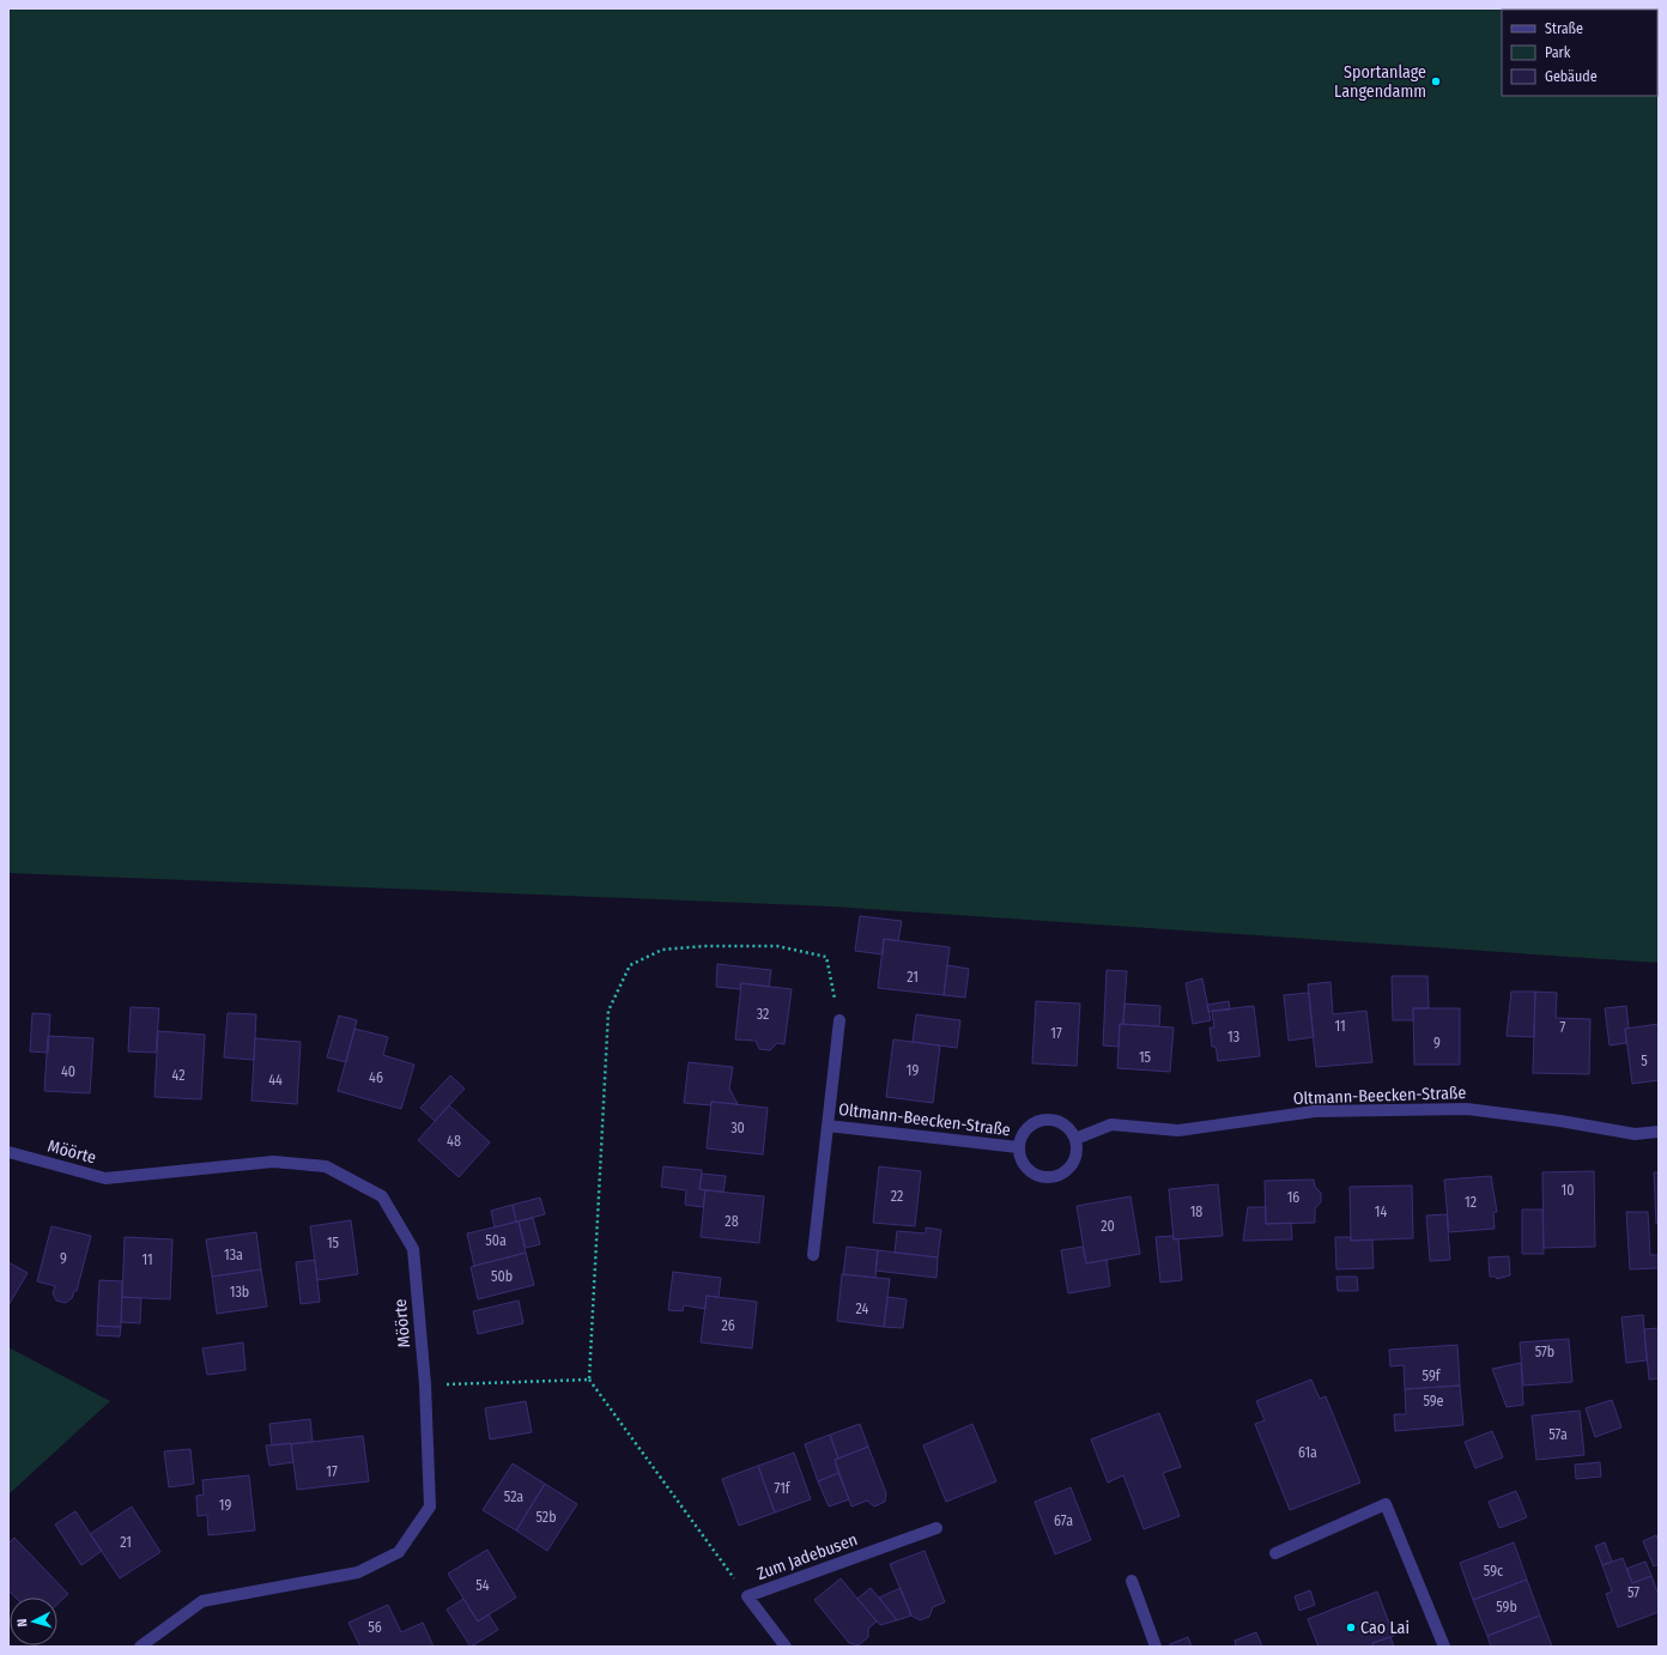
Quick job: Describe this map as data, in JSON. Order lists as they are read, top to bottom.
{
  "streets": {
    "street": ["Oltmann-Beecken-Straße", "Möörte", "Zum Jadebusen"]
  },
  "places": ["Sportanlage Langendamm", "Cao Lai"],
  "house_numbers": [
    "21",
    "32",
    "11",
    "7",
    "17",
    "13",
    "9",
    "15",
    "5",
    "19",
    "40",
    "42",
    "46",
    "44",
    "30",
    "48",
    "10",
    "22",
    "16",
    "12",
    "18",
    "14",
    "28",
    "20",
    "50a",
    "15",
    "13a",
    "9",
    "11",
    "50b",
    "13b",
    "24",
    "26",
    "57b",
    "59f",
    "59e",
    "57a",
    "61a",
    "17",
    "71f",
    "52a",
    "19",
    "52b",
    "67a",
    "21",
    "59c",
    "54",
    "57",
    "59b",
    "56"
  ],
  "legend": ["Straße", "Park", "Gebäude"],
  "north": "left"
}
